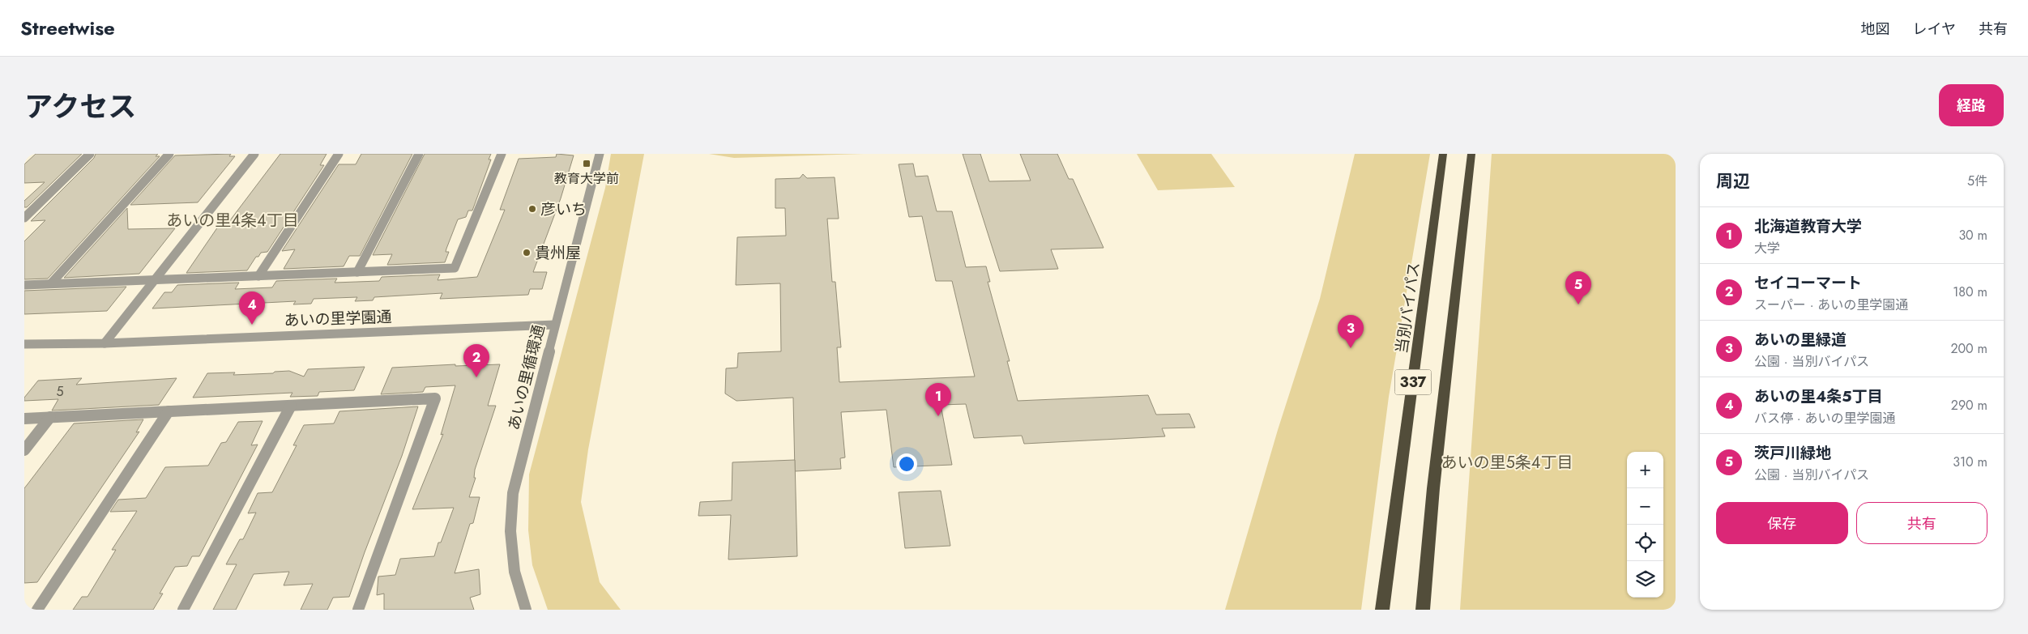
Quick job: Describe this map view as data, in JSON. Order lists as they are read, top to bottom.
{
  "streets": {
    "highway": ["当別バイパス", "337"],
    "street": ["あいの里学園通", "あいの里循環通"]
  },
  "crossings": [
    ["あいの里学園通", "あいの里循環通"]
  ],
  "districts": ["あいの里4条4丁目", "あいの里5条4丁目"],
  "places": {
    "transit": ["教育大学前"],
    "other": ["彦いち", "貴州屋"]
  },
  "house_numbers": ["5"],
  "page": {
    "header": "Streetwise",
    "nav": ["地図", "レイヤ", "共有"],
    "title": "アクセス",
    "buttons": [
      "経路",
      ["保存", "共有"]
    ],
    "heading": ["周辺", "5件"],
    "list": [
      {
        "mark": "1",
        "name": "北海道教育大学",
        "note": "大学",
        "value": "30 m"
      },
      {
        "mark": "2",
        "name": "セイコーマート",
        "note": "スーパー · あいの里学園通",
        "value": "180 m"
      },
      {
        "mark": "3",
        "name": "あいの里緑道",
        "note": "公園 · 当別バイパス",
        "value": "200 m"
      },
      {
        "mark": "4",
        "name": "あいの里4条5丁目",
        "note": "バス停 · あいの里学園通",
        "value": "290 m"
      },
      {
        "mark": "5",
        "name": "茨戸川緑地",
        "note": "公園 · 当別バイパス",
        "value": "310 m"
      }
    ],
    "pins": [
      "5",
      "4",
      "3",
      "2",
      "1"
    ],
    "map_buttons": ["+", "−"]
  }
}
